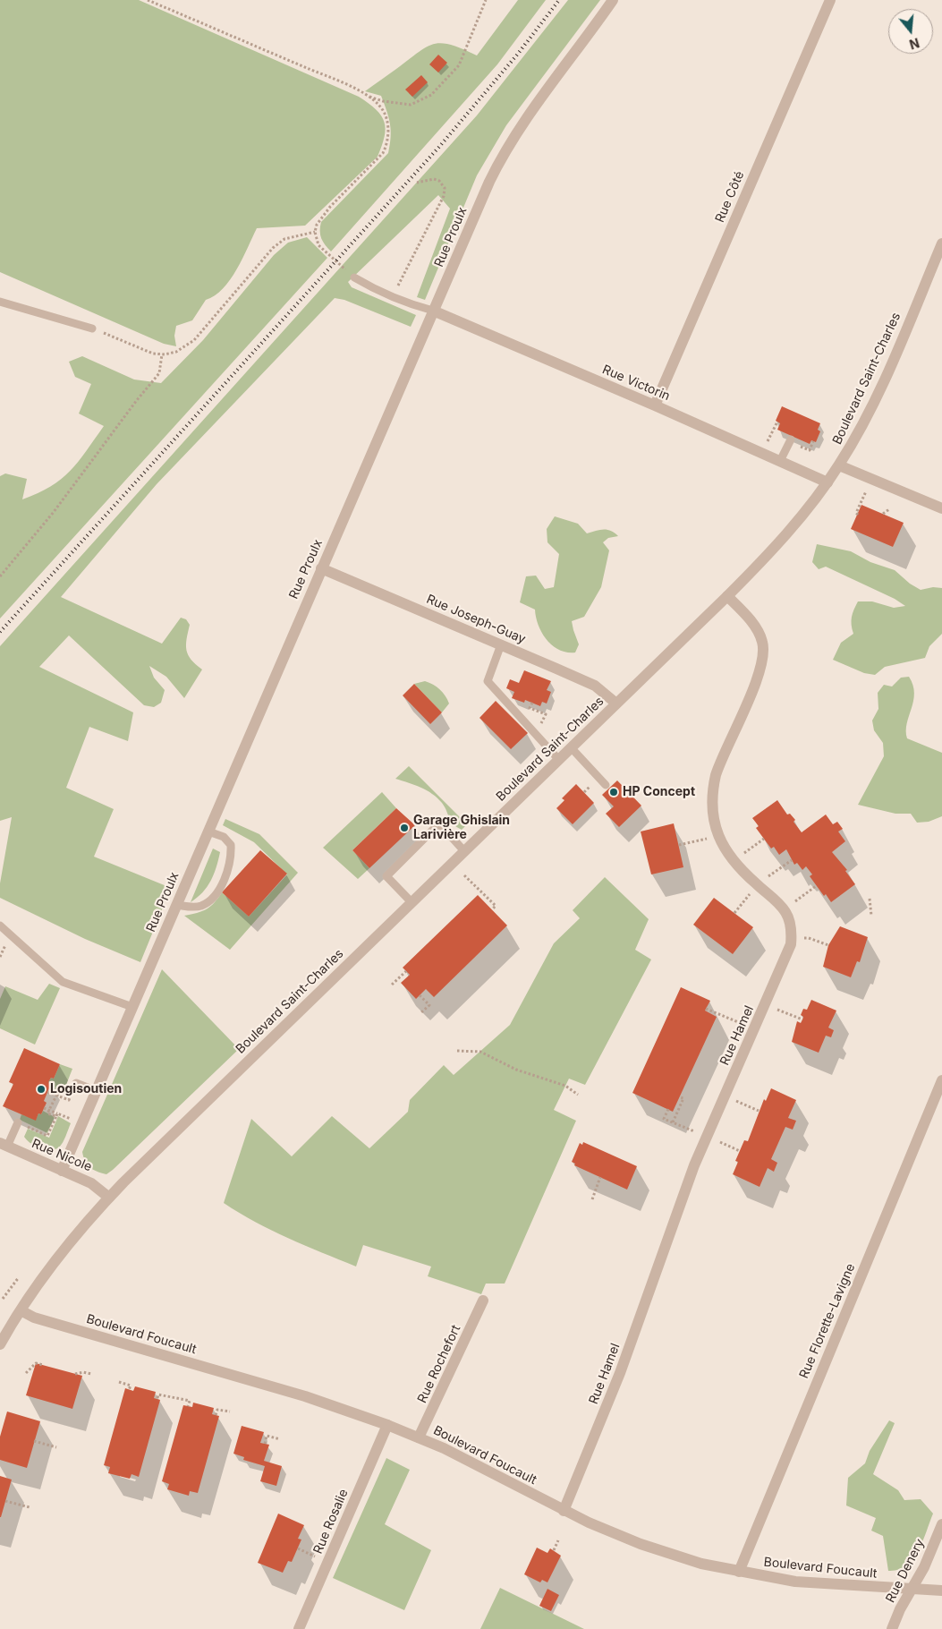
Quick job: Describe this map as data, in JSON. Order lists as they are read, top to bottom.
{
  "streets": {
    "street": [
      "Rue Côté",
      "Rue Proulx",
      "Boulevard Saint-Charles",
      "Rue Victorin",
      "Rue Joseph-Guay",
      "Rue Hamel",
      "Rue Nicole",
      "Rue Florette-Lavigne",
      "Boulevard Foucault",
      "Rue Rochefort",
      "Rue Rosalie",
      "Rue Denery"
    ]
  },
  "crossings": [
    ["Rue Côté", "Rue Victorin"],
    ["Rue Proulx", "Rue Victorin"],
    ["Rue Proulx", "Rue Joseph-Guay"],
    ["Rue Proulx", "Rue Nicole"],
    ["Boulevard Saint-Charles", "Rue Victorin"],
    ["Boulevard Saint-Charles", "Rue Joseph-Guay"],
    ["Boulevard Saint-Charles", "Rue Hamel"],
    ["Boulevard Saint-Charles", "Rue Nicole"],
    ["Boulevard Saint-Charles", "Boulevard Foucault"],
    ["Rue Hamel", "Boulevard Foucault"],
    ["Rue Florette-Lavigne", "Boulevard Foucault"],
    ["Boulevard Foucault", "Rue Rochefort"],
    ["Boulevard Foucault", "Rue Rosalie"],
    ["Boulevard Foucault", "Rue Denery"]
  ],
  "places": ["HP Concept", "Garage Ghislain Larivière", "Logisoutien"],
  "north": "bottom"
}
